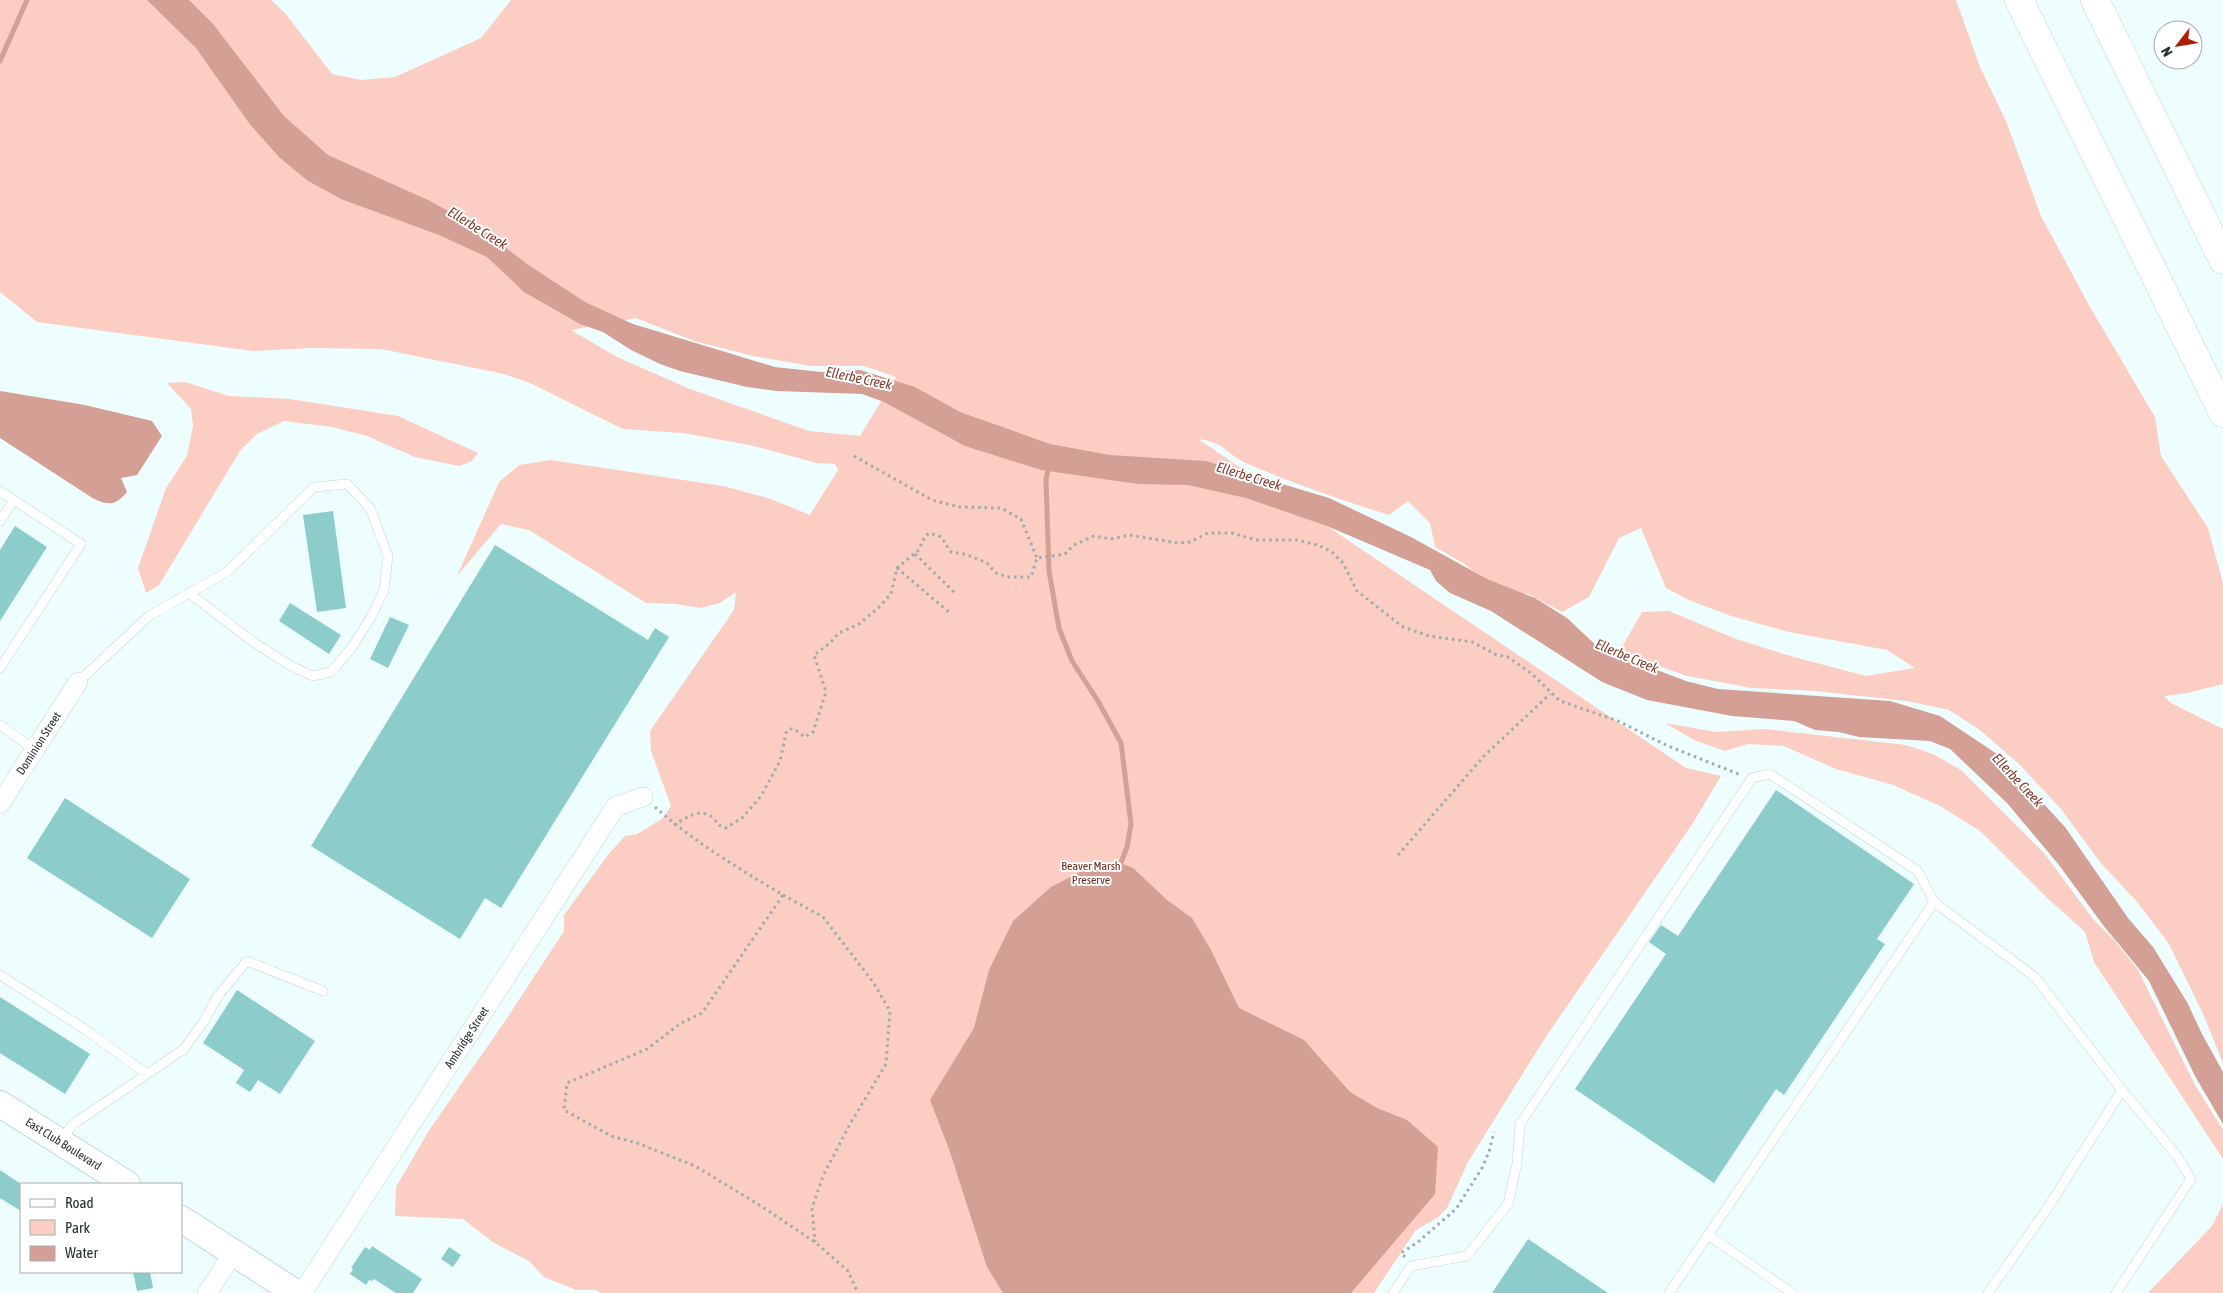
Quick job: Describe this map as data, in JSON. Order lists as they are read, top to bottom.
{
  "streets": {
    "street": ["Dominion Street", "Ambridge Street", "East Club Boulevard"]
  },
  "water": ["Ellerbe Creek"],
  "parks": ["Beaver Marsh Preserve"],
  "legend": ["Road", "Park", "Water"],
  "north": "bottom left"
}
